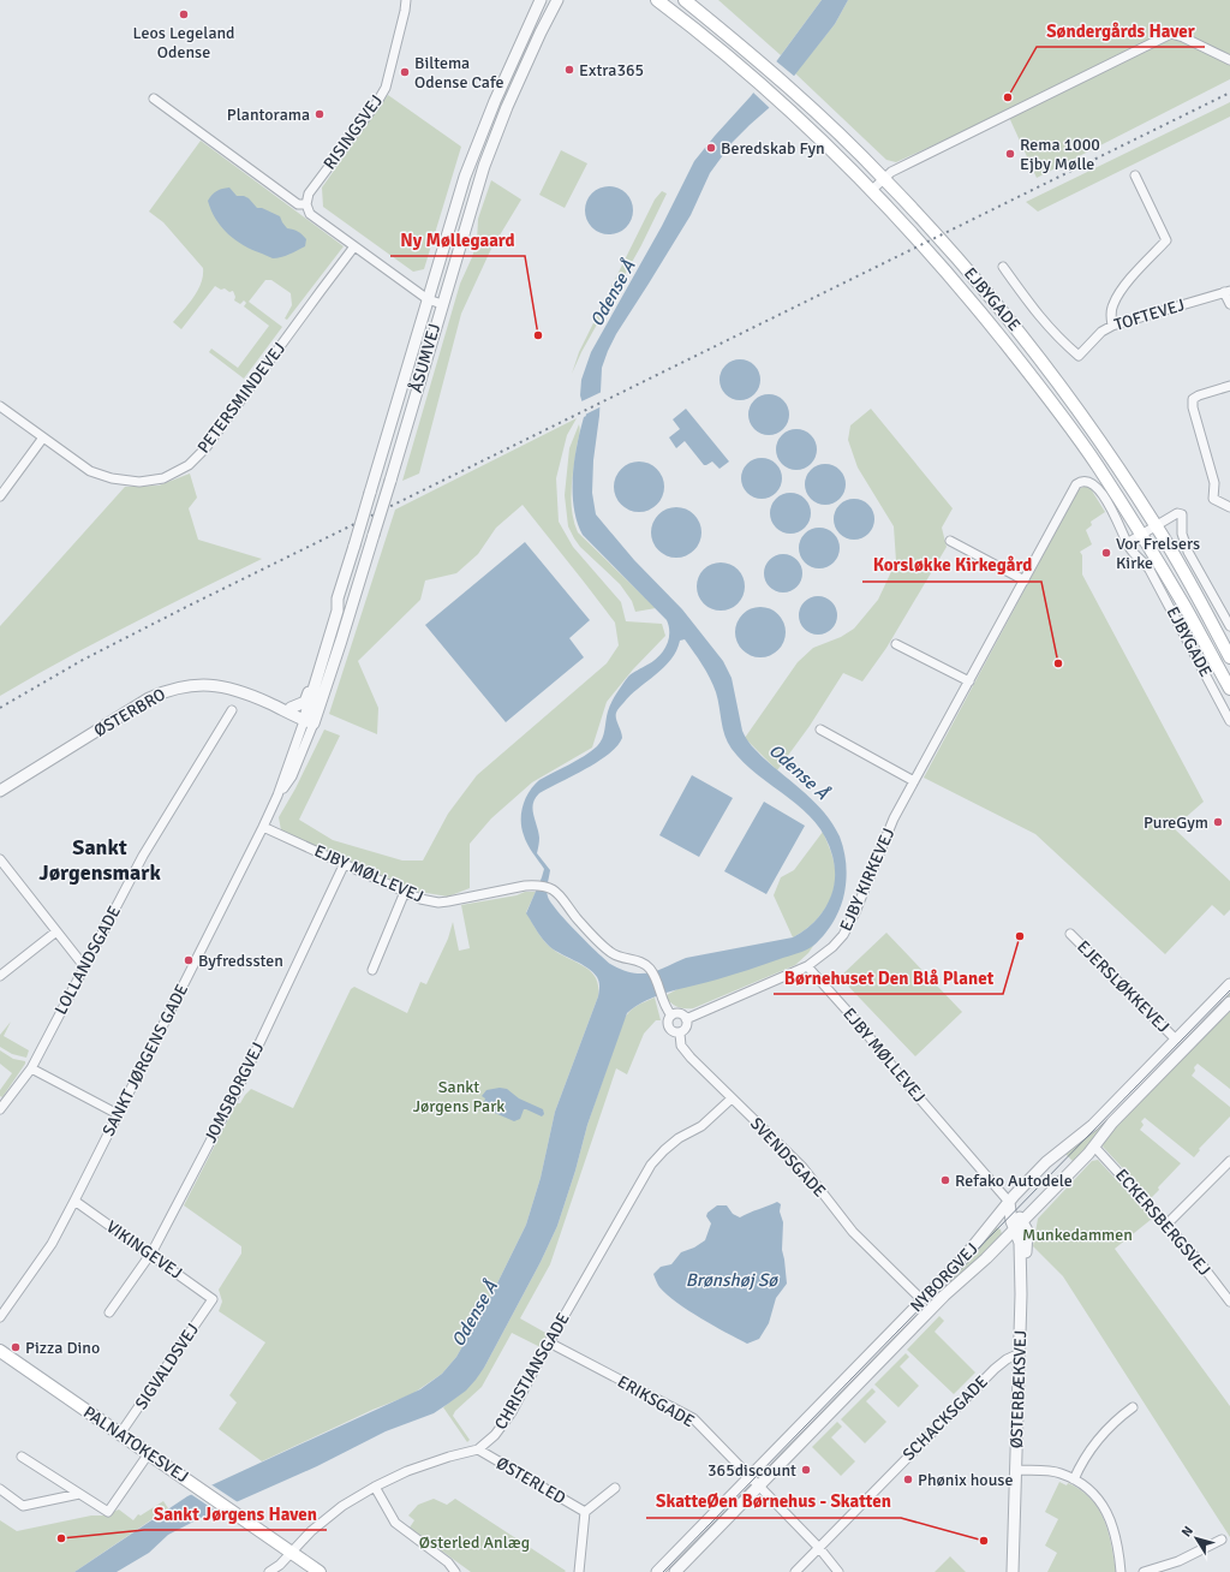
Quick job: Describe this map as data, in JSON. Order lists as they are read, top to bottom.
{
  "streets": {
    "main road": ["EJBYGADE", "PALNATOKESVEJ"],
    "street": [
      "RISINGSVEJ",
      "TOFTEVEJ",
      "ÅSUMVEJ",
      "PETERSMINDEVEJ",
      "ØSTERBRO",
      "EJBY MØLLEVEJ",
      "EJBY KIRKEVEJ",
      "LOLLANDSGADE",
      "EJERSLØKKEVEJ",
      "SANKT JØRGENS GADE",
      "JOMSBORGVEJ",
      "SVENDSGADE",
      "ECKERSBERGSVEJ",
      "VIKINGEVEJ",
      "NYBORGVEJ",
      "SIGVALDSVEJ",
      "CHRISTIANSGADE",
      "ØSTERBÆKSVEJ",
      "ERIKSGADE",
      "SCHACKSGADE",
      "ØSTERLED"
    ]
  },
  "crossings": [
    ["EJBYGADE", "EJBY KIRKEVEJ"],
    ["ÅSUMVEJ", "ØSTERBRO"],
    ["ÅSUMVEJ", "SANKT JØRGENS GADE"],
    ["ØSTERBRO", "SANKT JØRGENS GADE"],
    ["EJBY MØLLEVEJ", "EJBY KIRKEVEJ"],
    ["EJBY MØLLEVEJ", "SANKT JØRGENS GADE"],
    ["EJBY MØLLEVEJ", "JOMSBORGVEJ"],
    ["EJBY MØLLEVEJ", "SVENDSGADE"],
    ["EJBY MØLLEVEJ", "NYBORGVEJ"],
    ["EJBY MØLLEVEJ", "ØSTERBÆKSVEJ"],
    ["EJERSLØKKEVEJ", "NYBORGVEJ"],
    ["SANKT JØRGENS GADE", "VIKINGEVEJ"],
    ["JOMSBORGVEJ", "VIKINGEVEJ"],
    ["SVENDSGADE", "NYBORGVEJ"],
    ["SVENDSGADE", "CHRISTIANSGADE"],
    ["ECKERSBERGSVEJ", "NYBORGVEJ"],
    ["VIKINGEVEJ", "SIGVALDSVEJ"],
    ["NYBORGVEJ", "ØSTERBÆKSVEJ"],
    ["NYBORGVEJ", "ERIKSGADE"],
    ["SIGVALDSVEJ", "PALNATOKESVEJ"],
    ["CHRISTIANSGADE", "ERIKSGADE"],
    ["CHRISTIANSGADE", "PALNATOKESVEJ"],
    ["CHRISTIANSGADE", "ØSTERLED"],
    ["ØSTERBÆKSVEJ", "SCHACKSGADE"],
    ["ERIKSGADE", "SCHACKSGADE"]
  ],
  "districts": ["Sankt Jørgensmark"],
  "water": ["Odense Å", "Brønshøj Sø"],
  "parks": ["Sankt Jørgens Park", "Munkedammen", "Østerled Anlæg"],
  "places": [
    "Leos Legeland Odense",
    "Extra365",
    "Biltema Odense Cafe",
    "Søndergårds Haver",
    "Plantorama",
    "Beredskab Fyn",
    "Rema 1000 Ejby Mølle",
    "Ny Møllegaard",
    "Vor Frelsers Kirke",
    "Korsløkke Kirkegård",
    "PureGym",
    "Børnehuset Den Blå Planet",
    "Byfredssten",
    "Refako Autodele",
    "Pizza Dino",
    "365discount",
    "Phønix house",
    "Sankt Jørgens Haven",
    "SkatteØen Børnehus - Skatten"
  ],
  "north": "top left"
}
